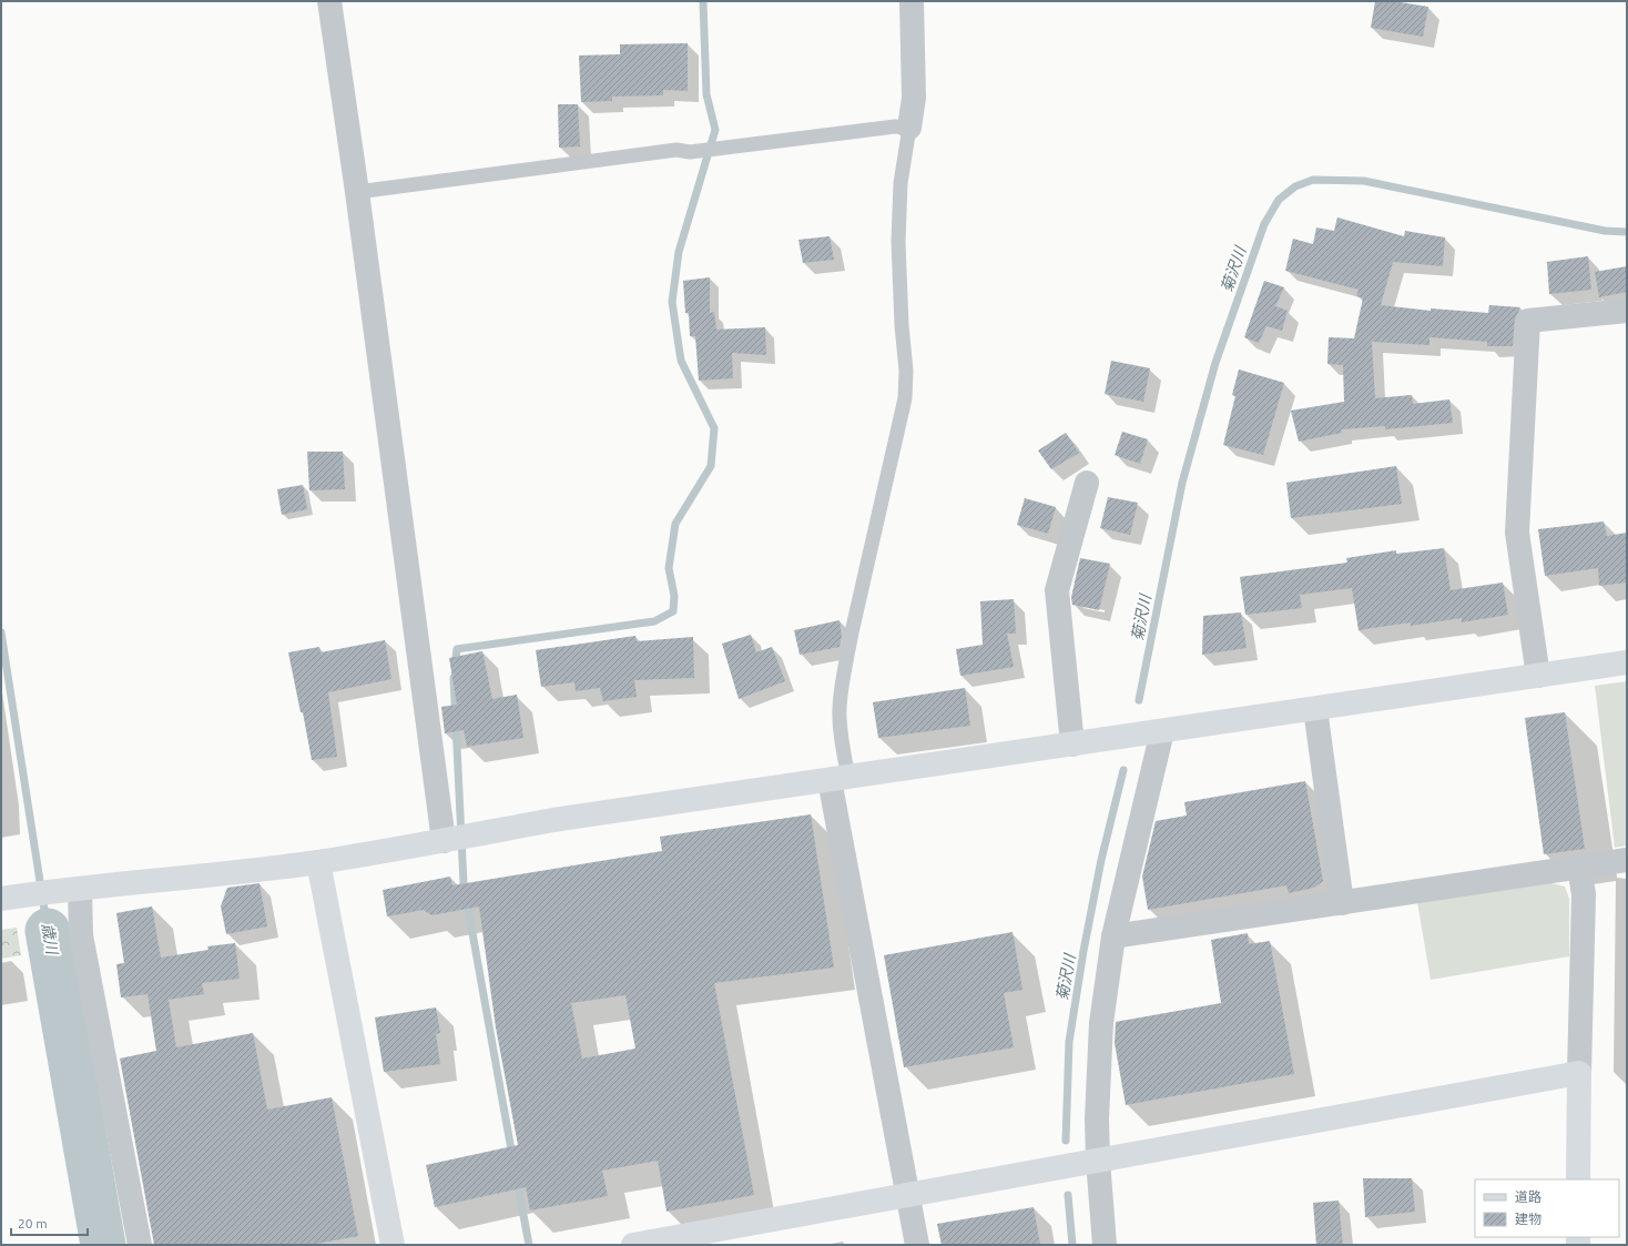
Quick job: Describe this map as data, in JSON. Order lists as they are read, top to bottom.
{
  "water": ["菊沢川", "歳川"],
  "legend": ["道路", "建物"],
  "scale_bar": "20 m"
}
